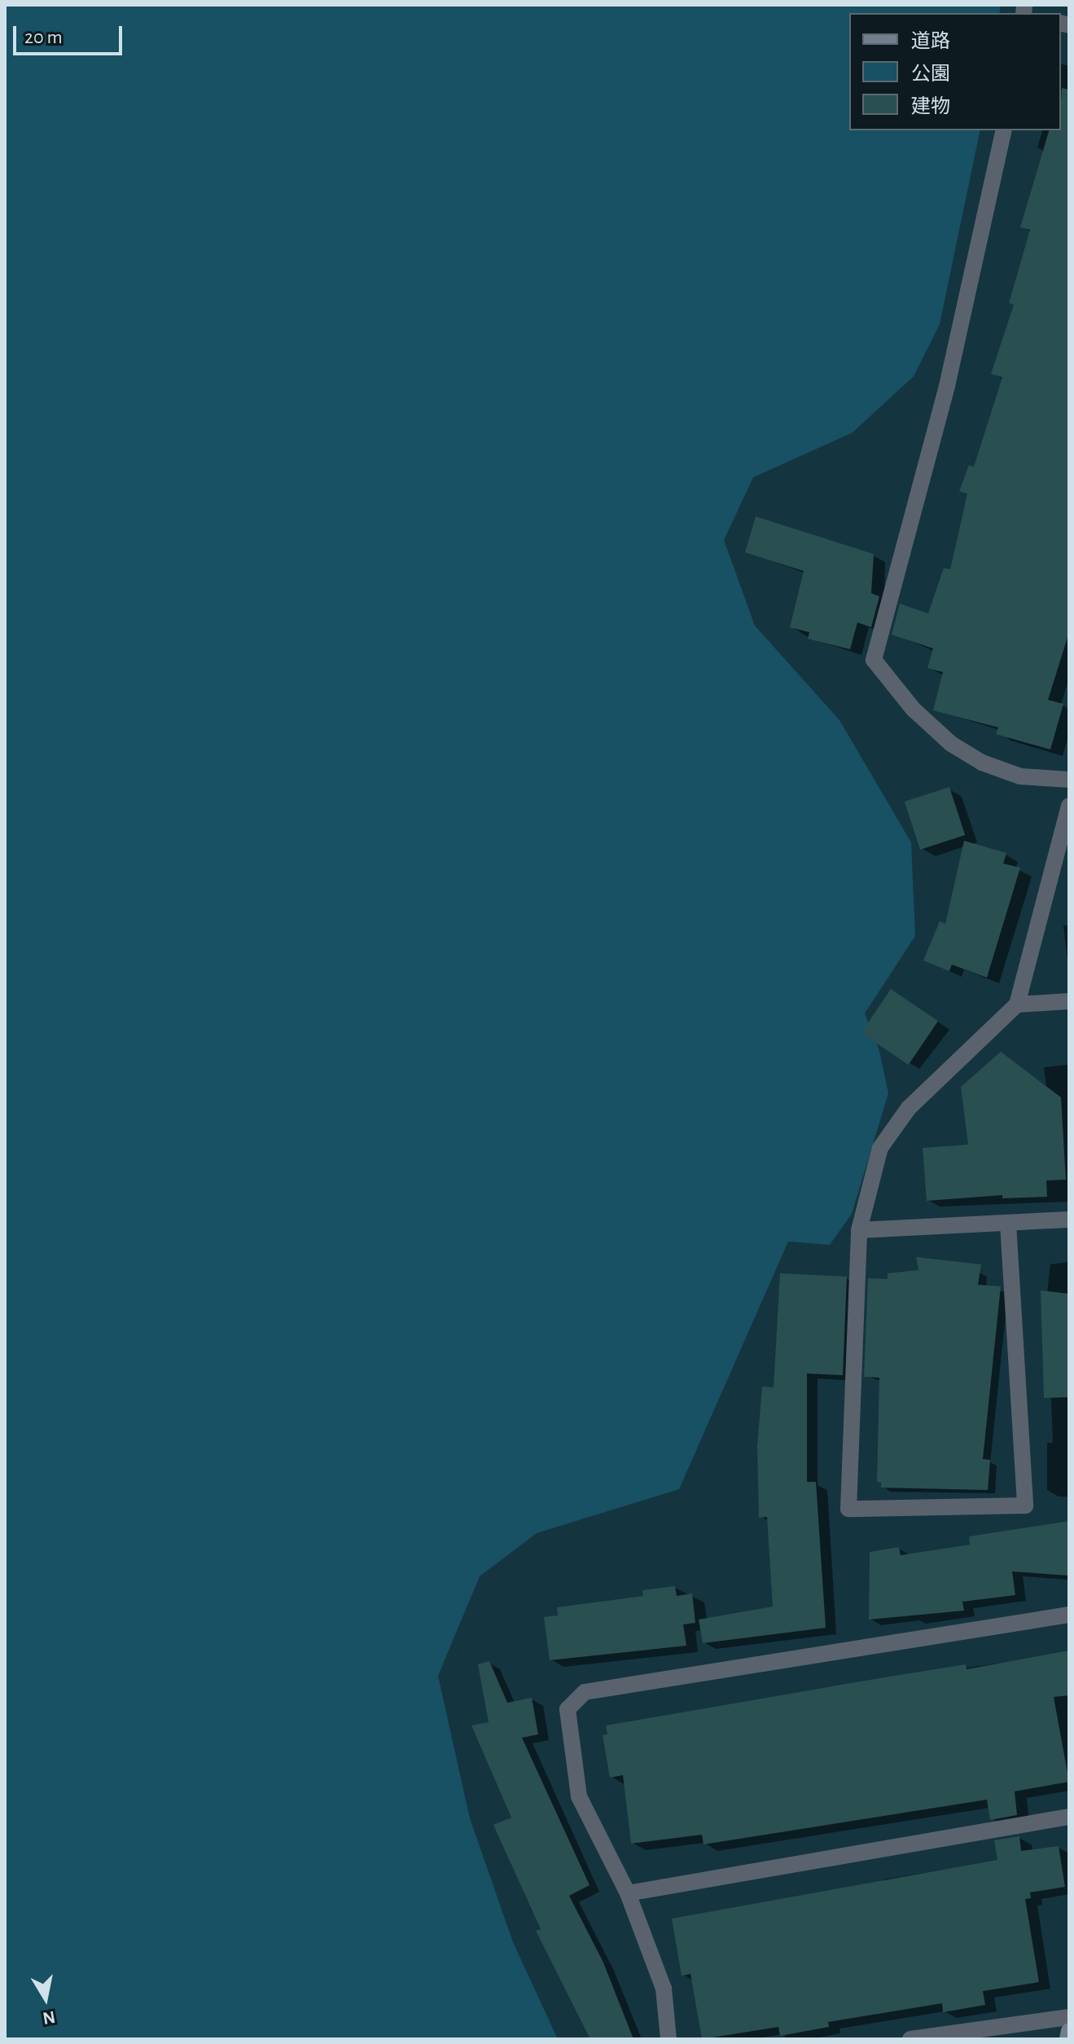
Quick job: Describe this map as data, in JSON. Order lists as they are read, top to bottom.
{
  "legend": ["道路", "公園", "建物"],
  "scale_bar": "20 m",
  "north": "bottom"
}
